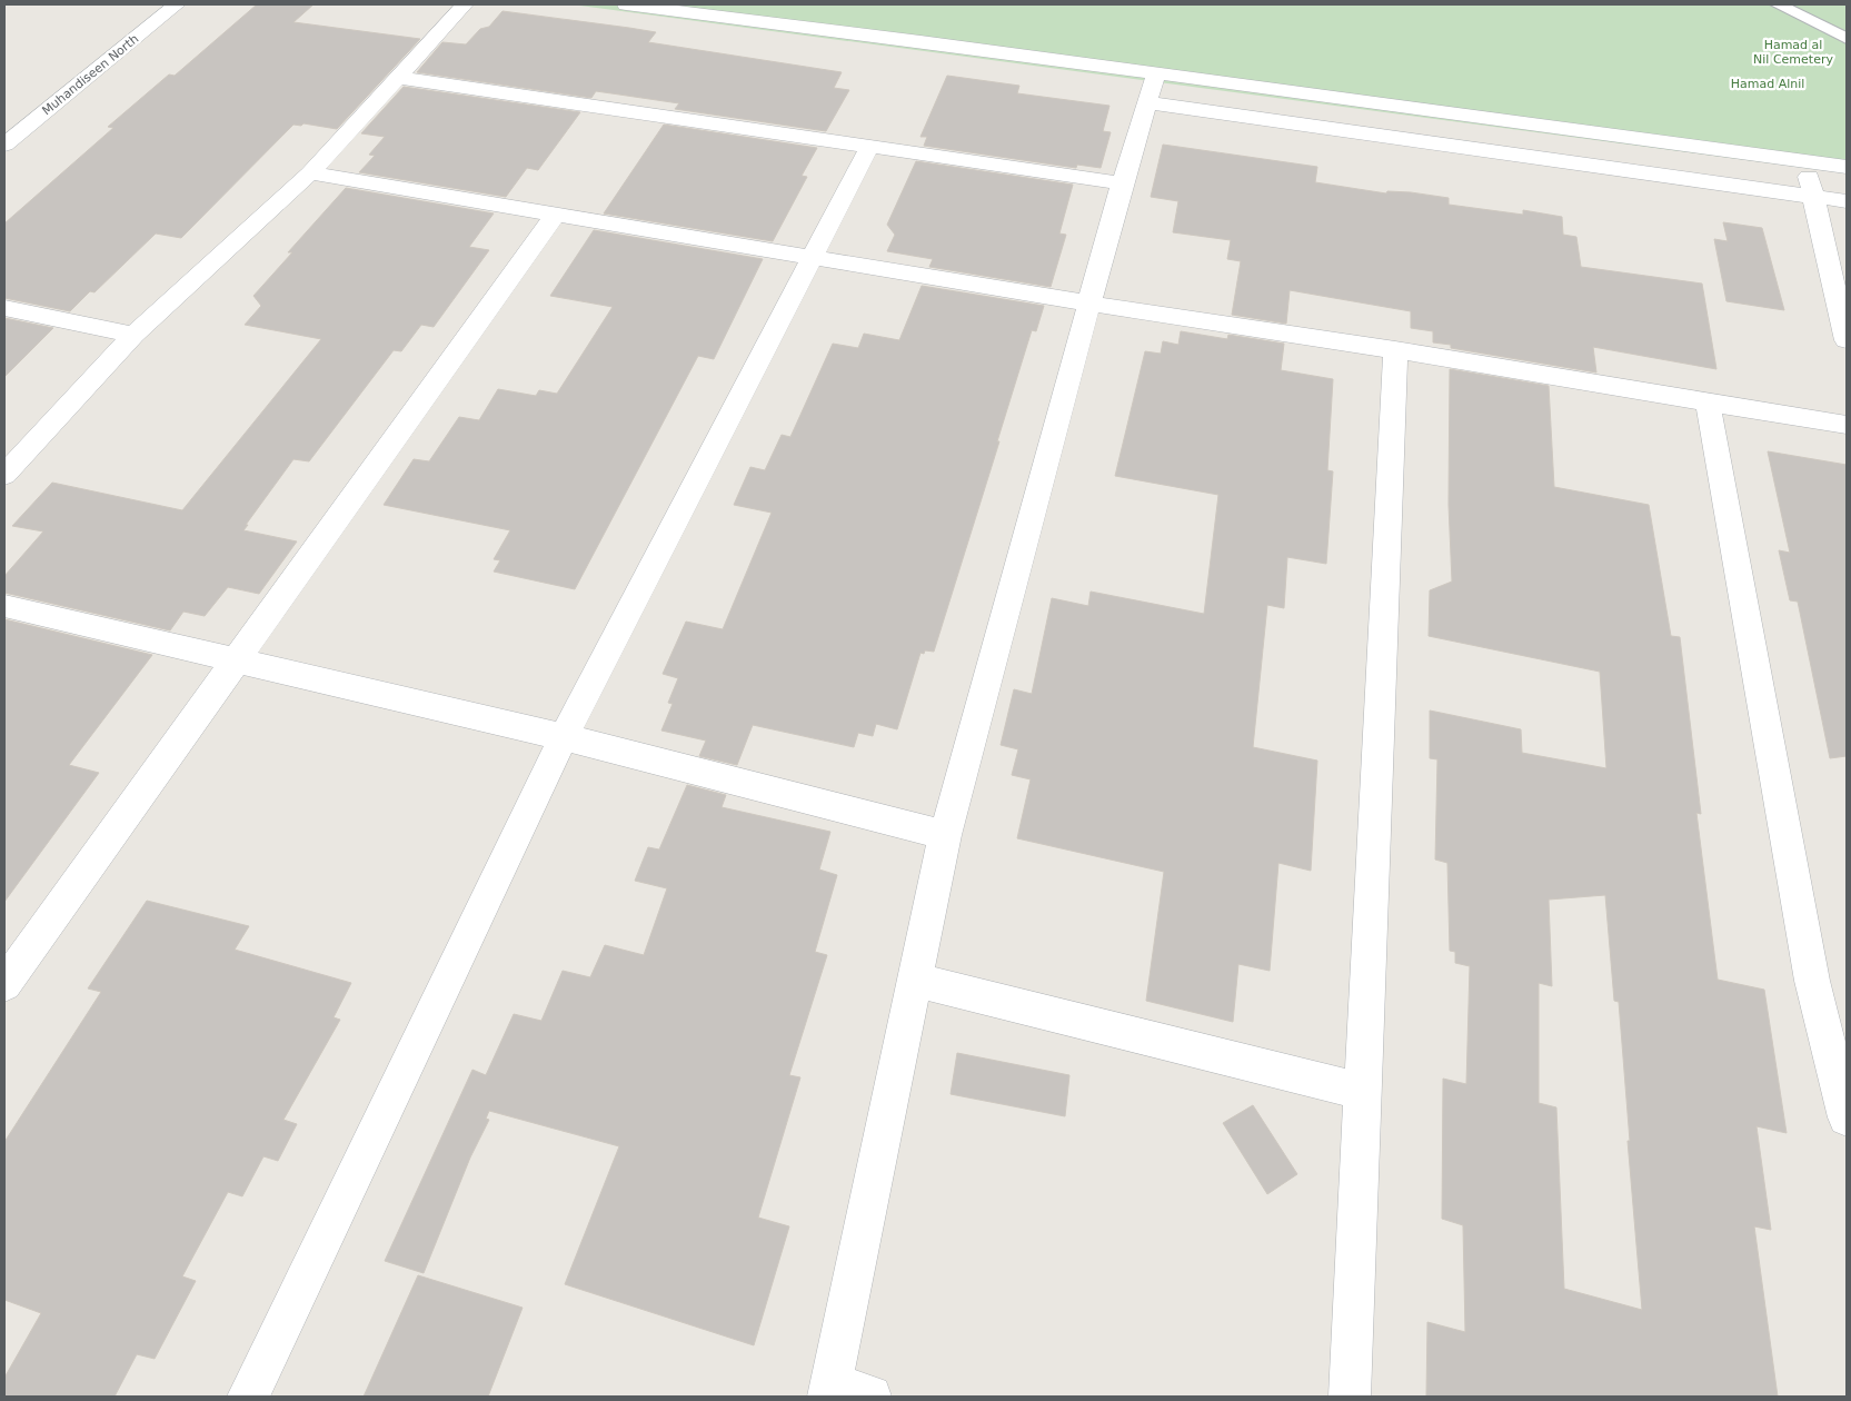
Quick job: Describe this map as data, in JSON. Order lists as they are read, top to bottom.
{
  "streets": {
    "street": ["Muhandiseen North"]
  },
  "parks": ["Hamad al Nil Cemetery", "Hamad Alnil"]
}
